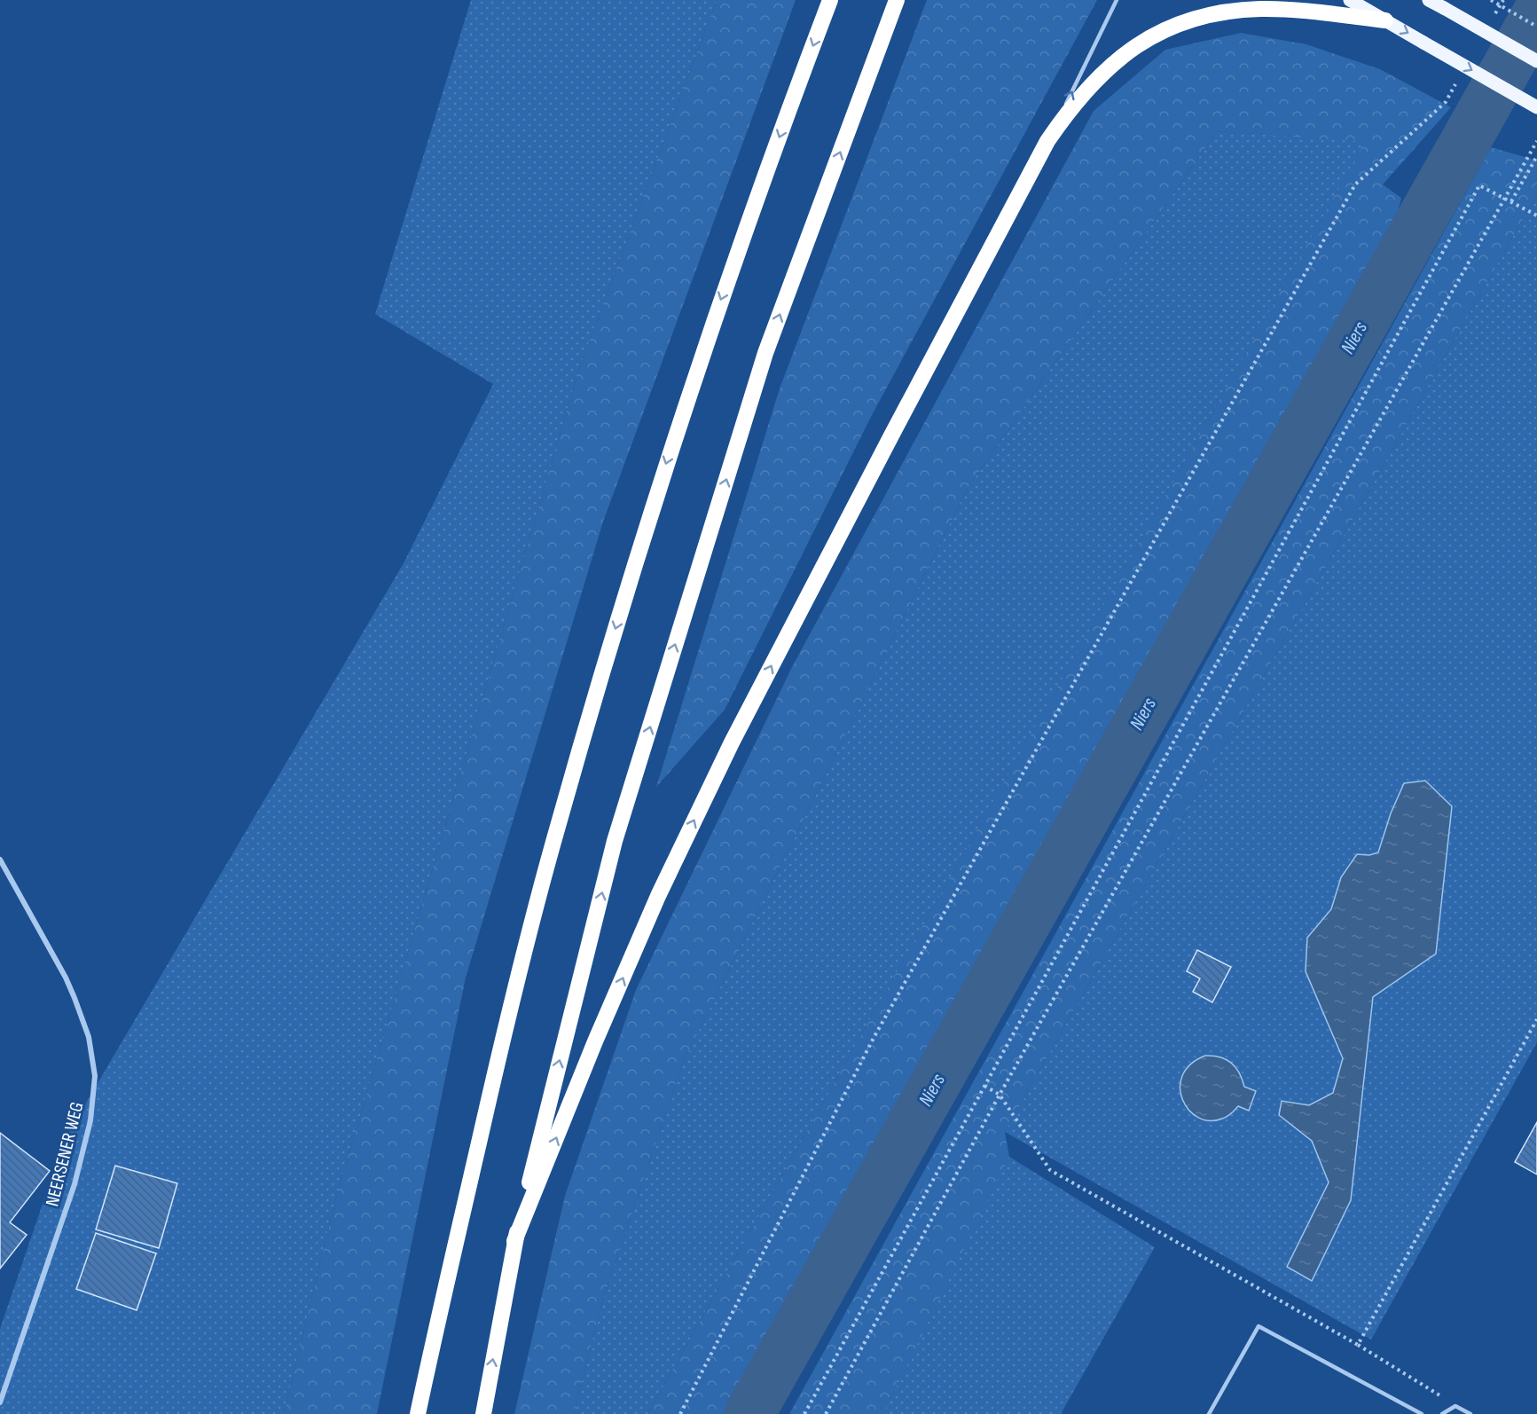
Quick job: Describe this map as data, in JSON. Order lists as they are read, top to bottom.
{
  "streets": {
    "street": ["NEERSENER WEG"]
  },
  "water": ["Niers"]
}
